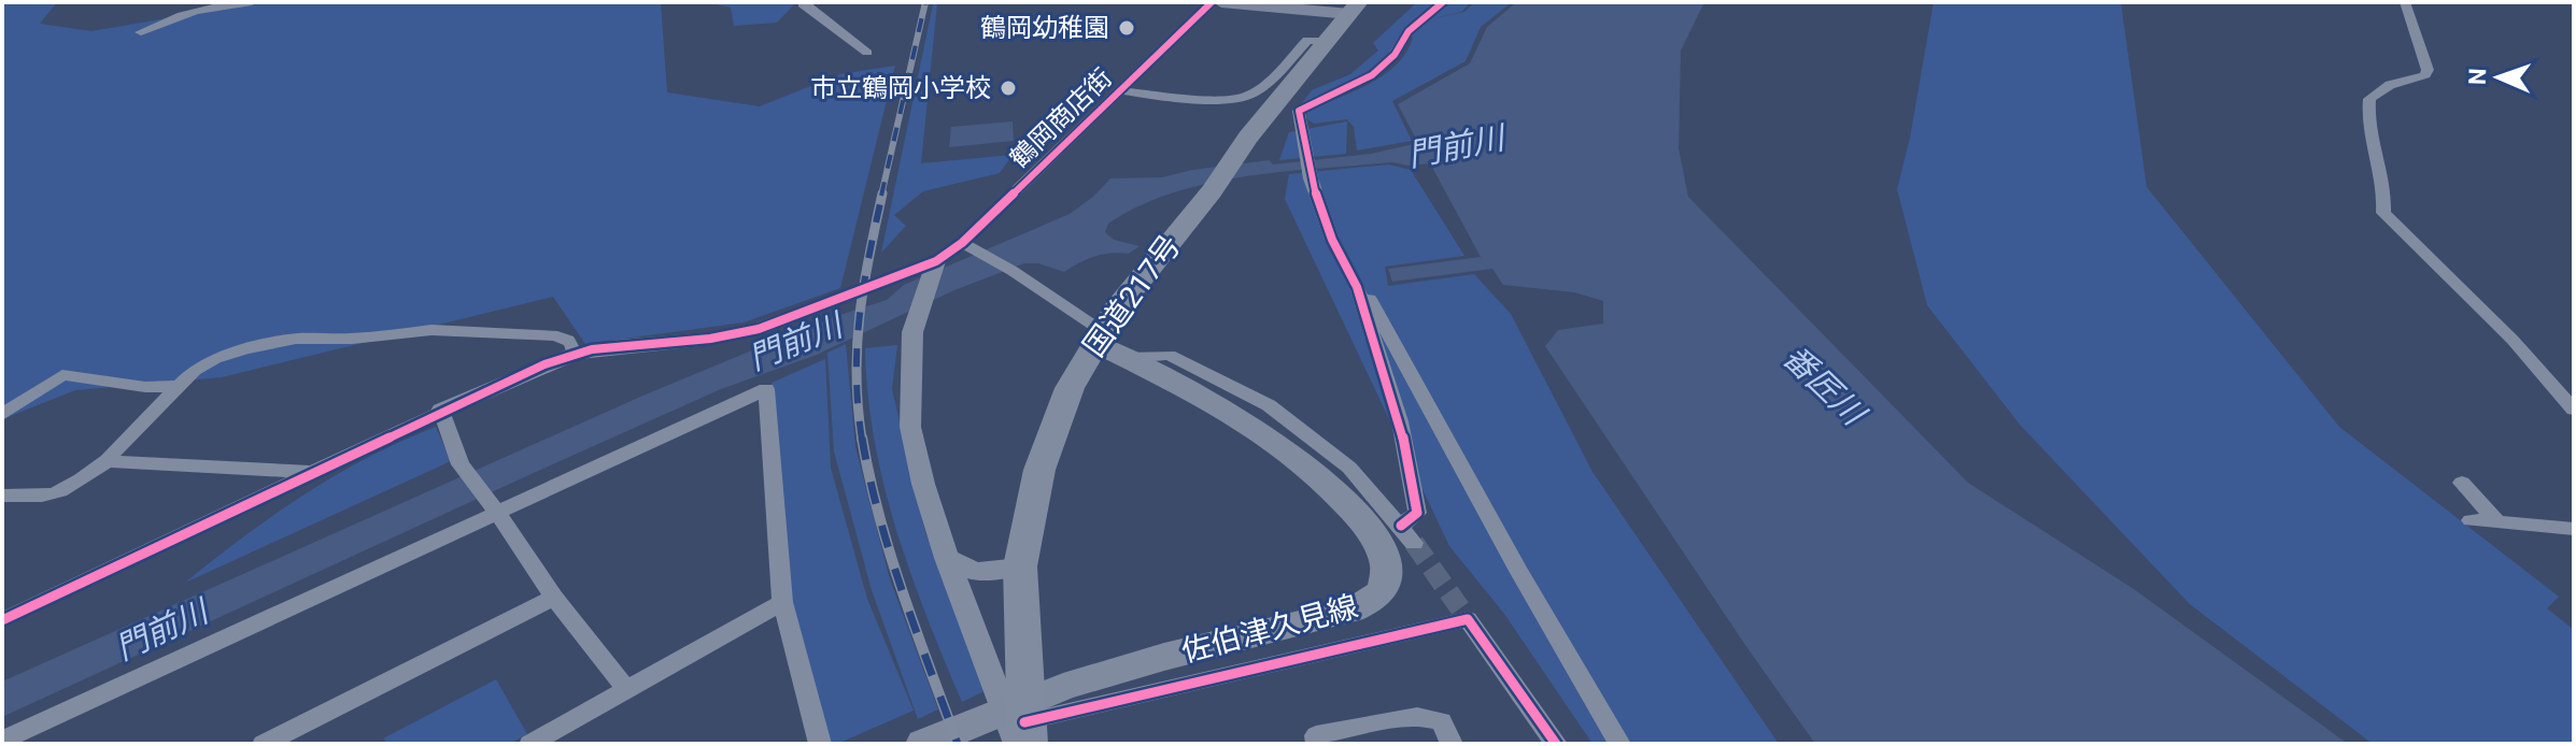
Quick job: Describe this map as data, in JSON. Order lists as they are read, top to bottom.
{
  "streets": {
    "highway": ["国道217号"],
    "main road": ["佐伯津久見線"],
    "street": ["鶴岡商店街"]
  },
  "crossings": [
    ["国道217号", "佐伯津久見線"]
  ],
  "water": ["門前川", "番匠川"],
  "places": ["鶴岡幼稚園", "市立鶴岡小学校"],
  "north": "left"
}
